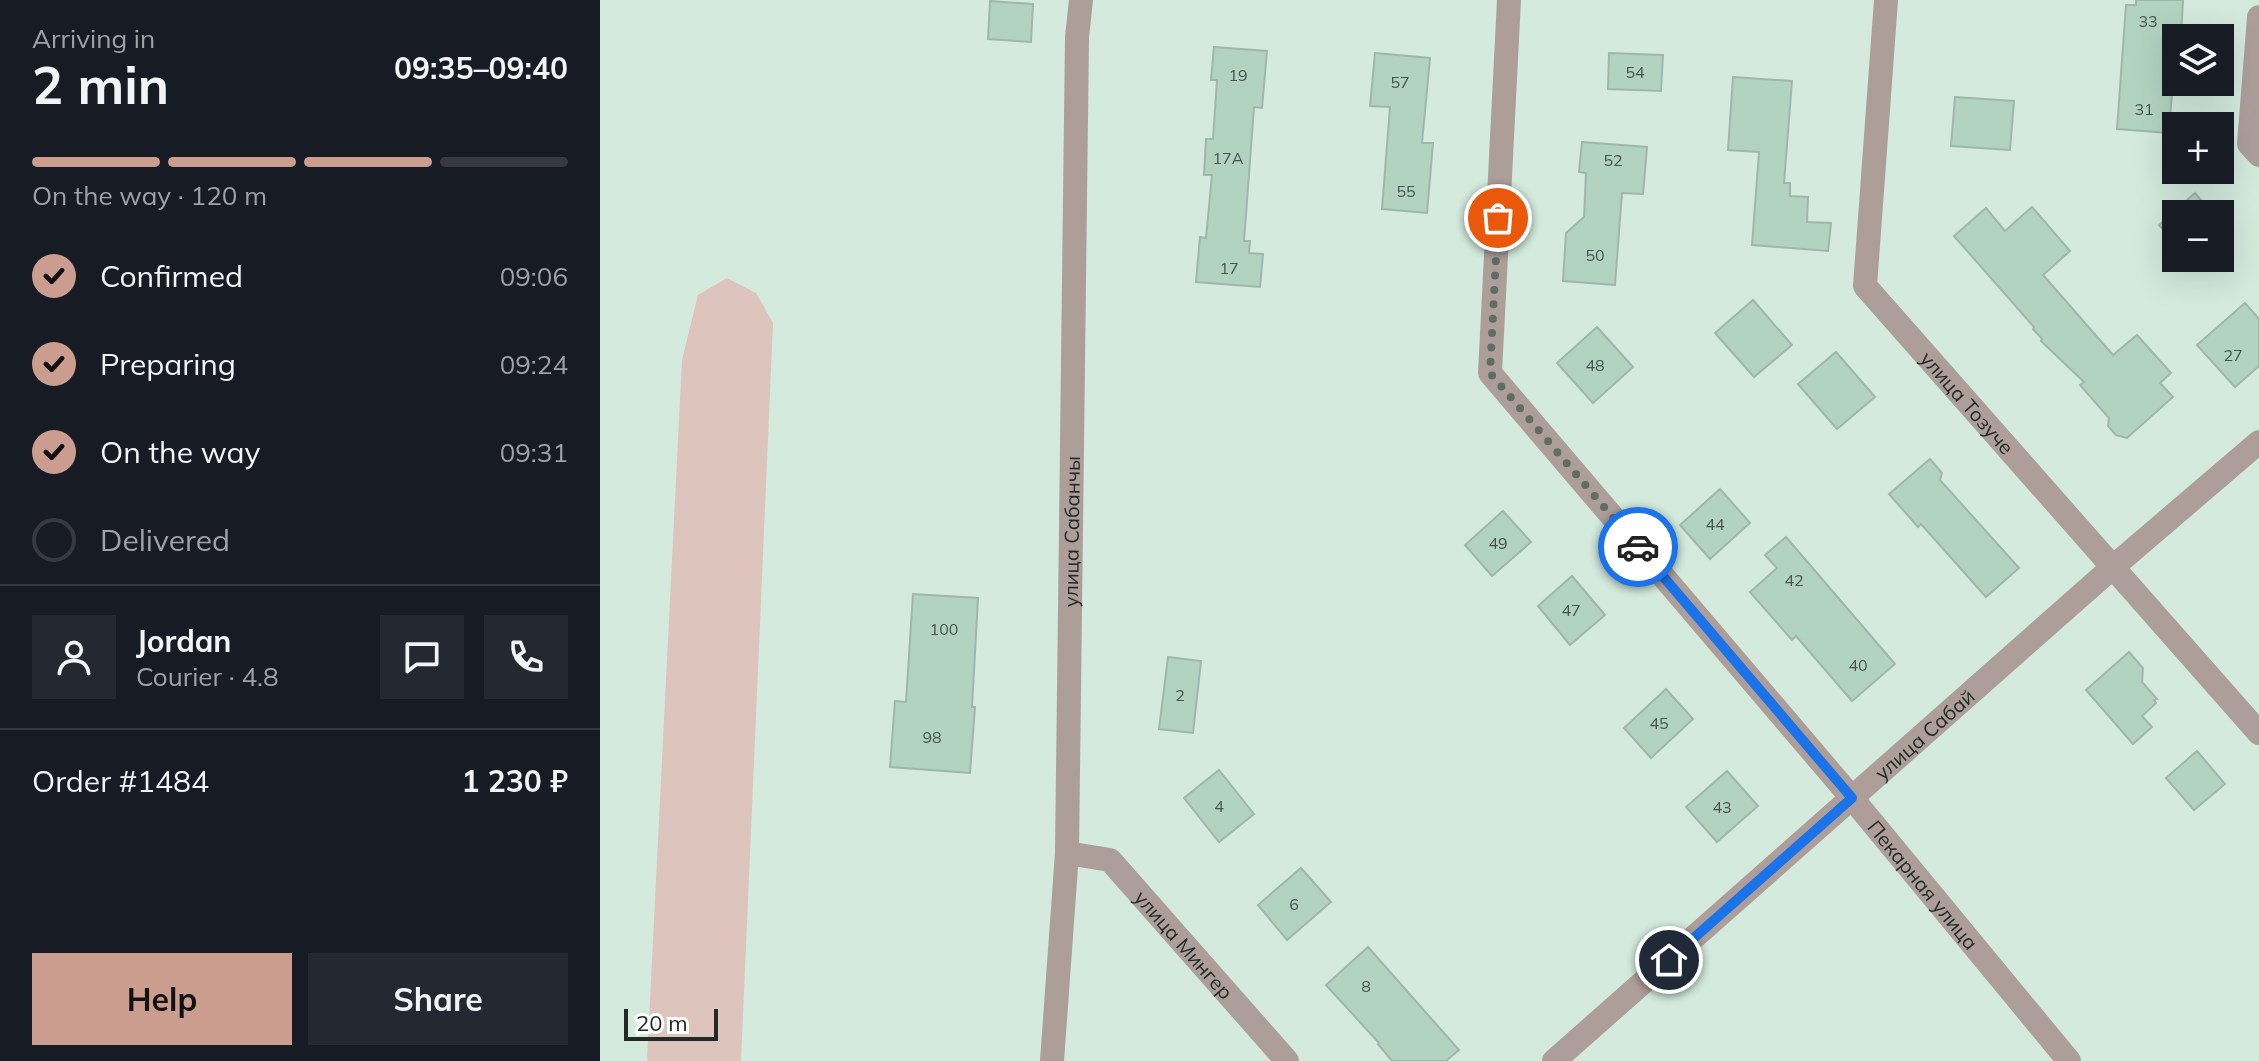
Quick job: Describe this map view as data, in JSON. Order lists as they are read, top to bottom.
{
  "streets": {
    "street": [
      "улица Тозуче",
      "улица Сабанчы",
      "улица Сабай",
      "Пекарная улица",
      "улица Мингер"
    ]
  },
  "crossings": [
    ["улица Тозуче", "улица Сабай"],
    ["улица Сабанчы", "улица Мингер"],
    ["улица Сабай", "Пекарная улица"]
  ],
  "house_numbers": [
    "33",
    "54",
    "19",
    "57",
    "31",
    "17А",
    "52",
    "55",
    "50",
    "17",
    "27",
    "48",
    "44",
    "49",
    "42",
    "47",
    "100",
    "40",
    "2",
    "45",
    "98",
    "4",
    "43",
    "6",
    "8"
  ],
  "scale_bar": "20 m",
  "page": {
    "heading": ["2 min", "Arriving in", "09:35–09:40"],
    "panel": [
      "Jordan",
      "Courier · 4.8",
      "Order #1484",
      "1 230 ₽"
    ],
    "map_buttons": ["+", "−"],
    "bar": "On the way · 120 m",
    "list": [
      ["Confirmed", "09:06"],
      ["Preparing", "09:24"],
      ["On the way", "09:31"],
      "Delivered"
    ],
    "buttons": ["Help", "Share"],
    "scale": "20 m"
  }
}
